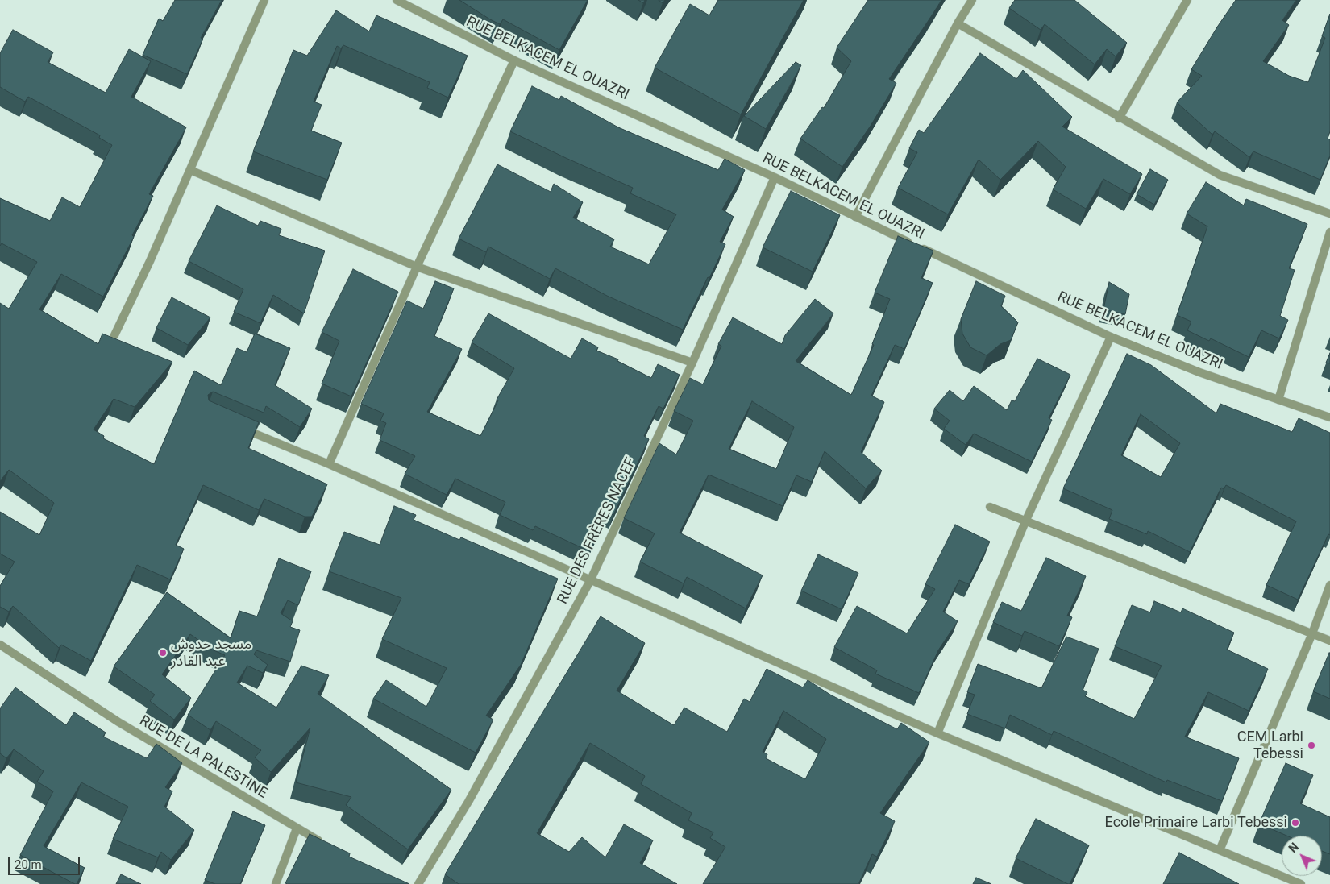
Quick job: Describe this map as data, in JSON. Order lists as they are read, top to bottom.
{
  "streets": {
    "street": ["RUE BELKACEM EL OUAZRI", "RUE DES FRÈRES NACEF", "RUE DE LA PALESTINE"]
  },
  "crossings": [
    ["RUE BELKACEM EL OUAZRI", "RUE DES FRÈRES NACEF"]
  ],
  "places": ["مسجد حدوش عبد القادر", "CEM Larbi Tebessi", "Ecole Primaire Larbi Tebessi"],
  "scale_bar": "20 m",
  "north": "top left"
}
